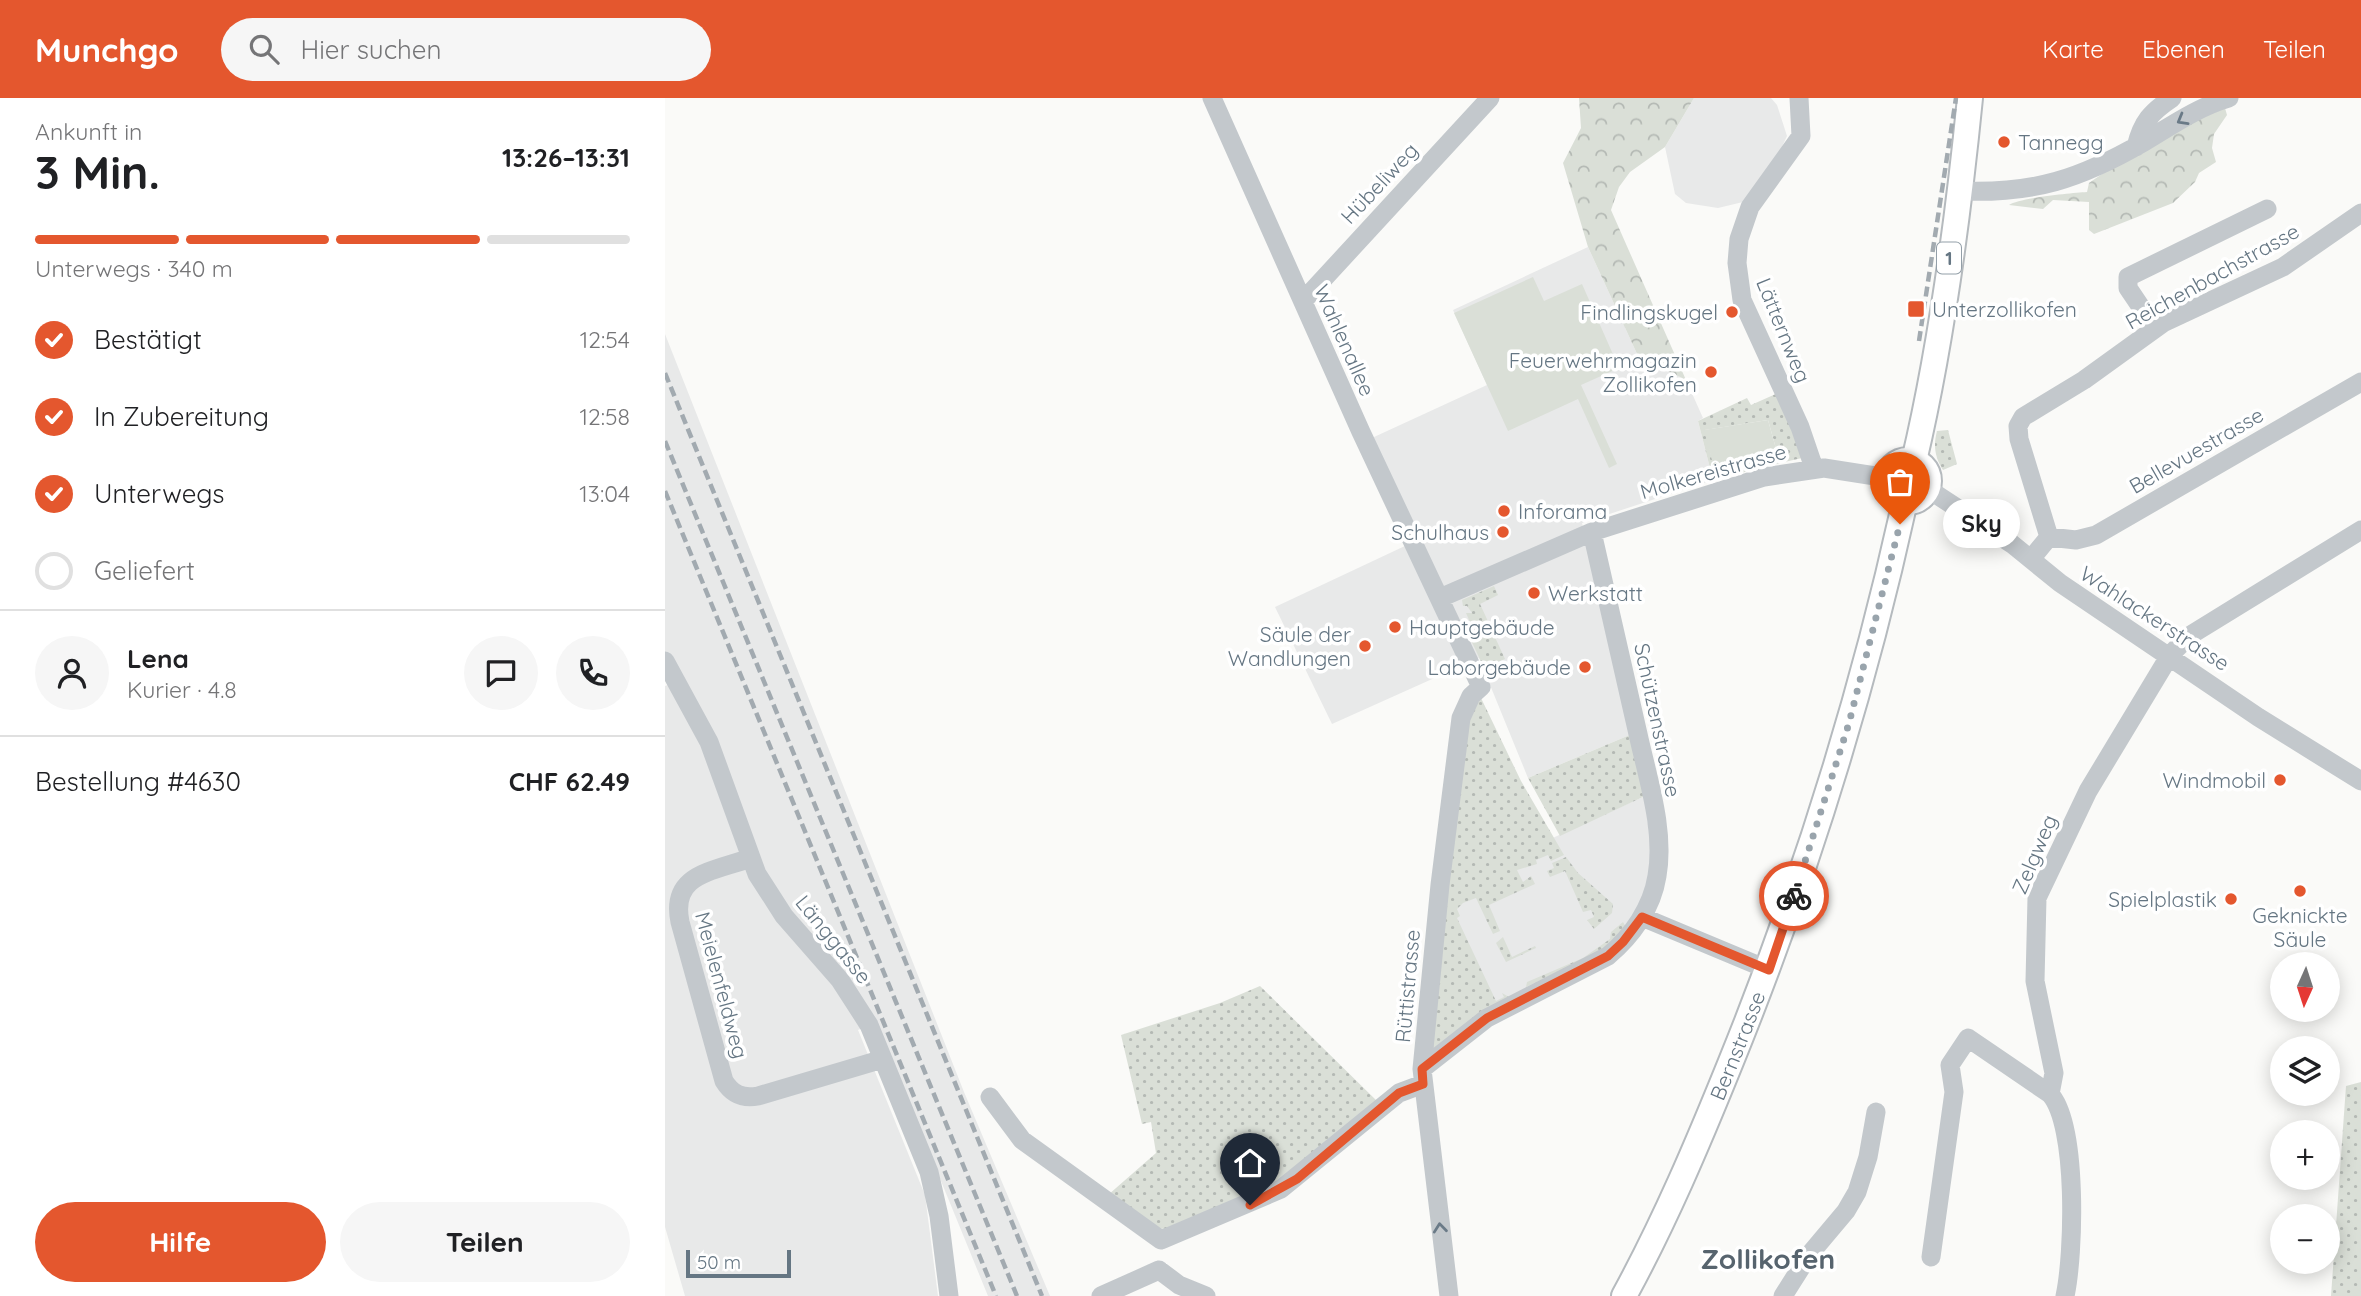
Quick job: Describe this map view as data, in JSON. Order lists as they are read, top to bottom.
{
  "streets": {
    "main road": ["1", "Bernstrasse"],
    "street": [
      "Hübeliweg",
      "Reichenbachstrasse",
      "Lätternweg",
      "Wahlenallee",
      "Bellevuestrasse",
      "Molkereistrasse",
      "Wahlackerstrasse",
      "Schützenstrasse",
      "Zelgweg",
      "Länggasse",
      "Meielenfeldweg",
      "Rüttistrasse"
    ]
  },
  "crossings": [
    ["Hübeliweg", "Wahlenallee"],
    ["1", "Molkereistrasse"],
    ["1", "Wahlackerstrasse"],
    ["1", "Bernstrasse"],
    ["Reichenbachstrasse", "Bellevuestrasse"],
    ["Lätternweg", "Molkereistrasse"],
    ["Wahlenallee", "Molkereistrasse"],
    ["Wahlenallee", "Rüttistrasse"],
    ["Molkereistrasse", "Wahlackerstrasse"],
    ["Molkereistrasse", "Schützenstrasse"],
    ["Molkereistrasse", "Bernstrasse"],
    ["Wahlackerstrasse", "Zelgweg"],
    ["Wahlackerstrasse", "Bernstrasse"],
    ["Schützenstrasse", "Rüttistrasse"],
    ["Länggasse", "Meielenfeldweg"]
  ],
  "one_way": ["Rüttistrasse"],
  "districts": ["Zollikofen"],
  "places": {
    "other": [
      "Tannegg",
      "Findlingskugel",
      "Feuerwehrmagazin Zollikofen",
      "Inforama",
      "Sky",
      "Schulhaus",
      "Werkstatt",
      "Hauptgebäude",
      "Säule der Wandlungen",
      "Laborgebäude",
      "Windmobil",
      "Geknickte Säule",
      "Spielplastik"
    ],
    "transit": ["Unterzollikofen"]
  },
  "scale_bar": "50 m",
  "north": "bottom",
  "page": {
    "header": "Munchgo",
    "search": "Hier suchen",
    "nav": ["Karte", "Ebenen", "Teilen"],
    "heading": ["3 Min.", "Ankunft in", "13:26–13:31"],
    "panel": [
      "Lena",
      "Kurier · 4.8",
      "Bestellung #4630",
      "CHF 62.49"
    ],
    "bar": "Unterwegs · 340 m",
    "list": [
      ["Bestätigt", "12:54"],
      ["In Zubereitung", "12:58"],
      ["Unterwegs", "13:04"],
      "Geliefert"
    ],
    "bubble": "Sky",
    "map_buttons": ["+", "−"],
    "buttons": ["Hilfe", "Teilen"],
    "scale": "50 m"
  }
}
